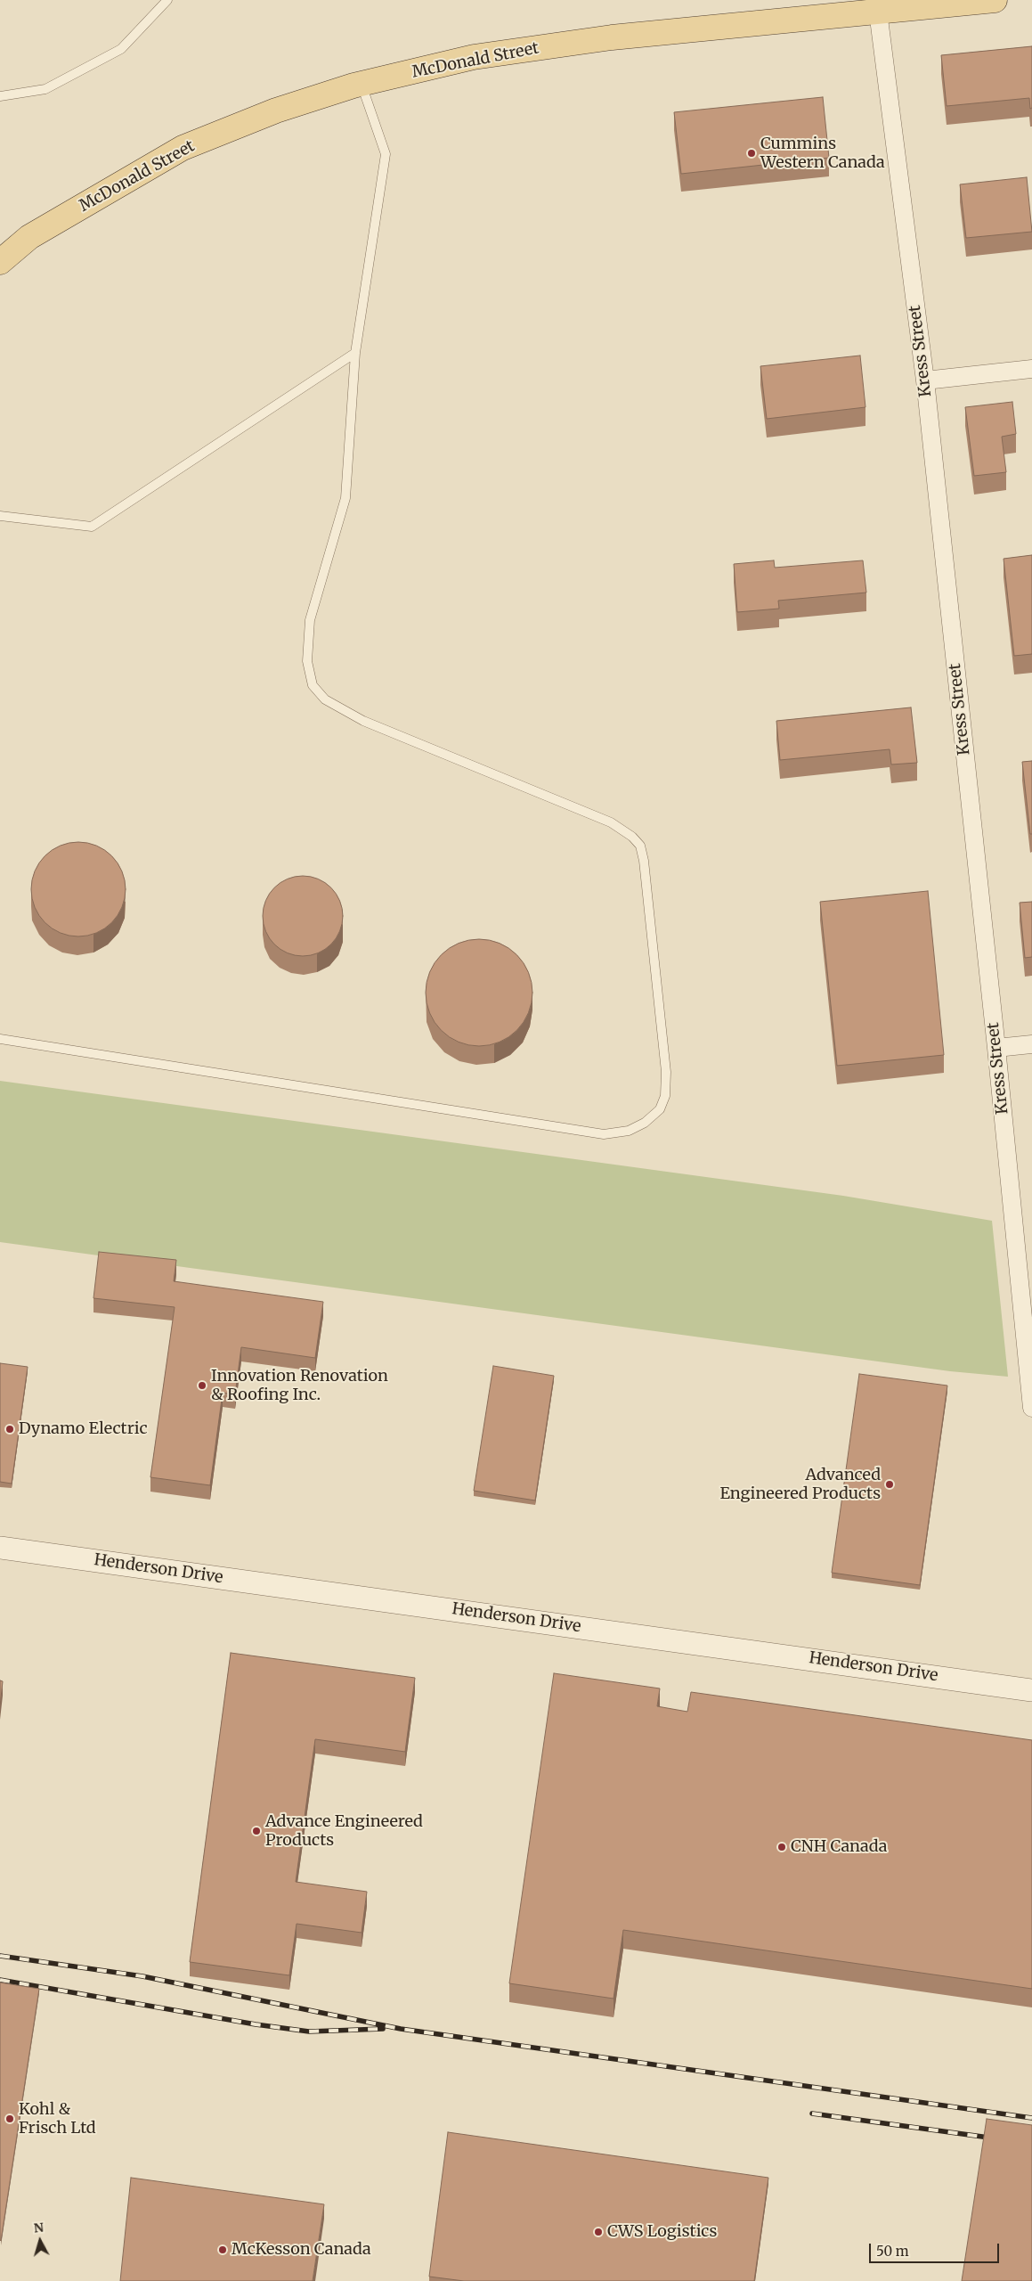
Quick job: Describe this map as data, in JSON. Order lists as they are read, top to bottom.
{
  "streets": {
    "main road": ["McDonald Street"],
    "street": ["Kress Street", "Henderson Drive"]
  },
  "crossings": [
    ["McDonald Street", "Kress Street"]
  ],
  "places": [
    "Cummins Western Canada",
    "Innovation Renovation & Roofing Inc.",
    "Dynamo Electric",
    "Advanced Engineered Products",
    "Advance Engineered Products",
    "CNH Canada",
    "Kohl & Frisch Ltd",
    "CWS Logistics",
    "McKesson Canada"
  ],
  "scale_bar": "50 m",
  "north": "top"
}
